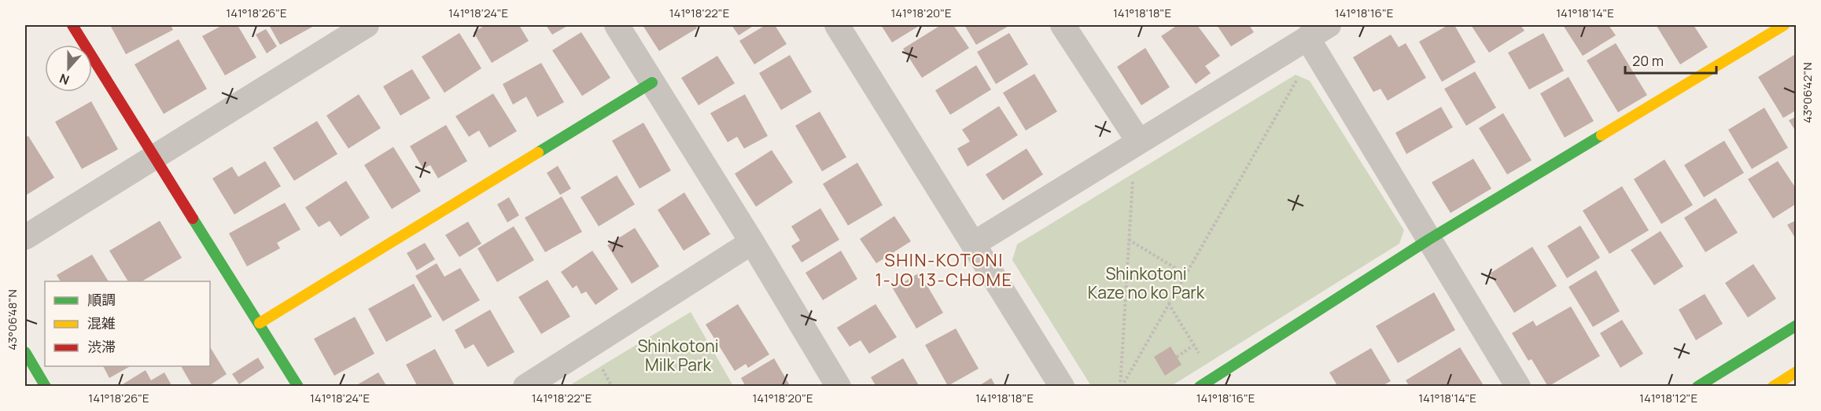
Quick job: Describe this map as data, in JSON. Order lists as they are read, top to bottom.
{
  "districts": ["SHIN-KOTONI 1-JO 13-CHOME"],
  "parks": ["Shinkotoni Kaze no ko Park", "Shinkotoni Milk Park"],
  "legend": ["順調", "混雑", "渋滞"],
  "scale_bar": "20 m",
  "north": "bottom",
  "coordinates": [
    "141°18'26\"E",
    "141°18'24\"E",
    "141°18'22\"E",
    "141°18'20\"E",
    "141°18'18\"E",
    "141°18'16\"E",
    "141°18'14\"E",
    "43°06'42\"N",
    "43°06'48\"N",
    "141°18'12\"E"
  ]
}
